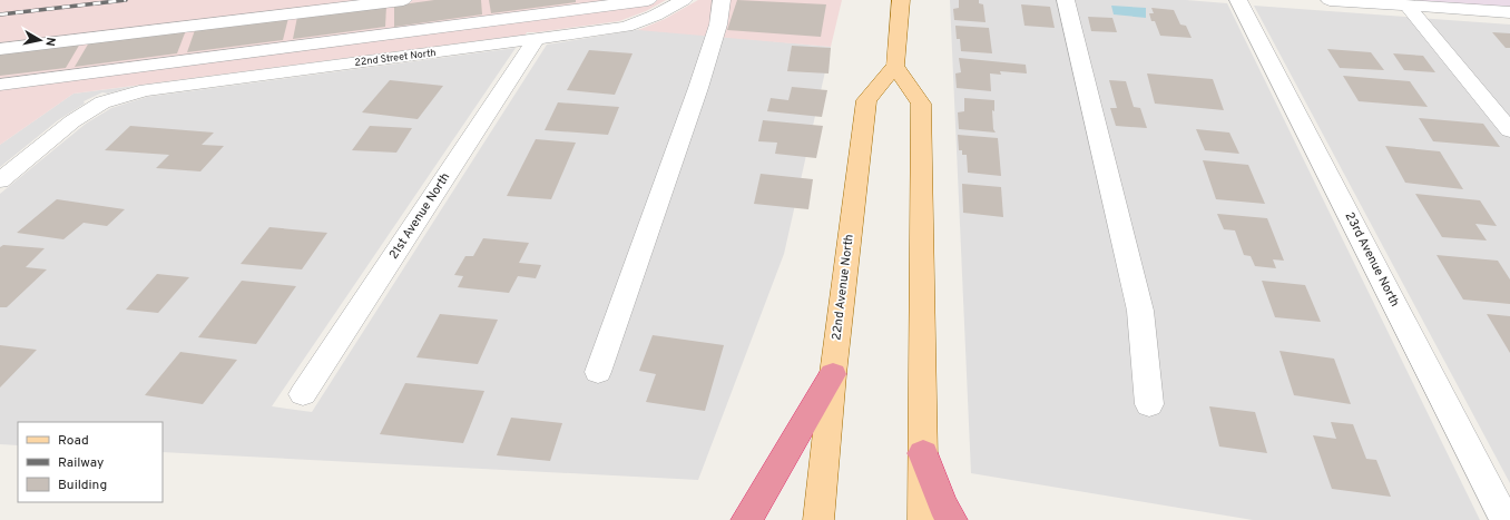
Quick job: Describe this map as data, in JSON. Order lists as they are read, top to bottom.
{
  "streets": {
    "main road": ["22nd Avenue North"],
    "street": ["22nd Street North", "21st Avenue North", "23rd Avenue North"]
  },
  "crossings": [
    ["22nd Street North", "21st Avenue North"]
  ],
  "legend": ["Road", "Railway", "Building"],
  "north": "right"
}
